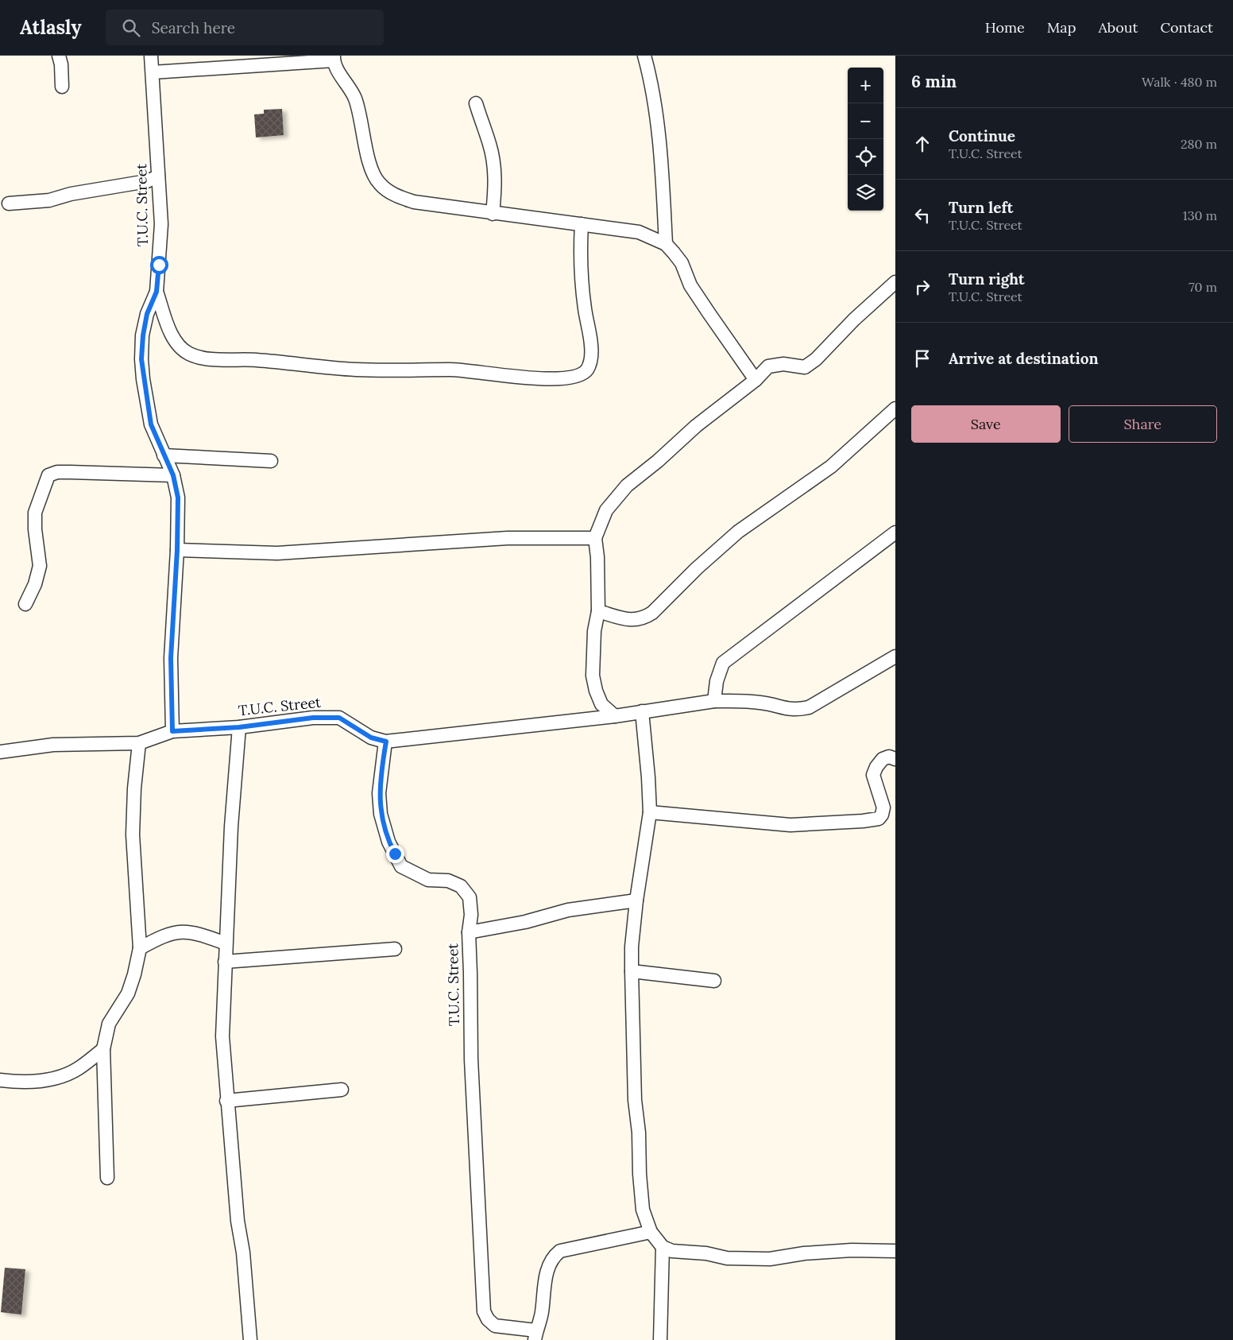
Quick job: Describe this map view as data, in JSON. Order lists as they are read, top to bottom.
{
  "streets": {
    "street": ["T.U.C. Street"]
  },
  "page": {
    "header": "Atlasly",
    "search": "Search here",
    "nav": [
      "Home",
      "Map",
      "About",
      "Contact"
    ],
    "heading": ["6 min", "Walk · 480 m"],
    "map_buttons": ["+", "−"],
    "list": [
      ["Continue", "T.U.C. Street", "280 m"],
      ["Turn left", "T.U.C. Street", "130 m"],
      ["Turn right", "T.U.C. Street", "70 m"],
      "Arrive at destination"
    ],
    "buttons": ["Save", "Share"]
  }
}
